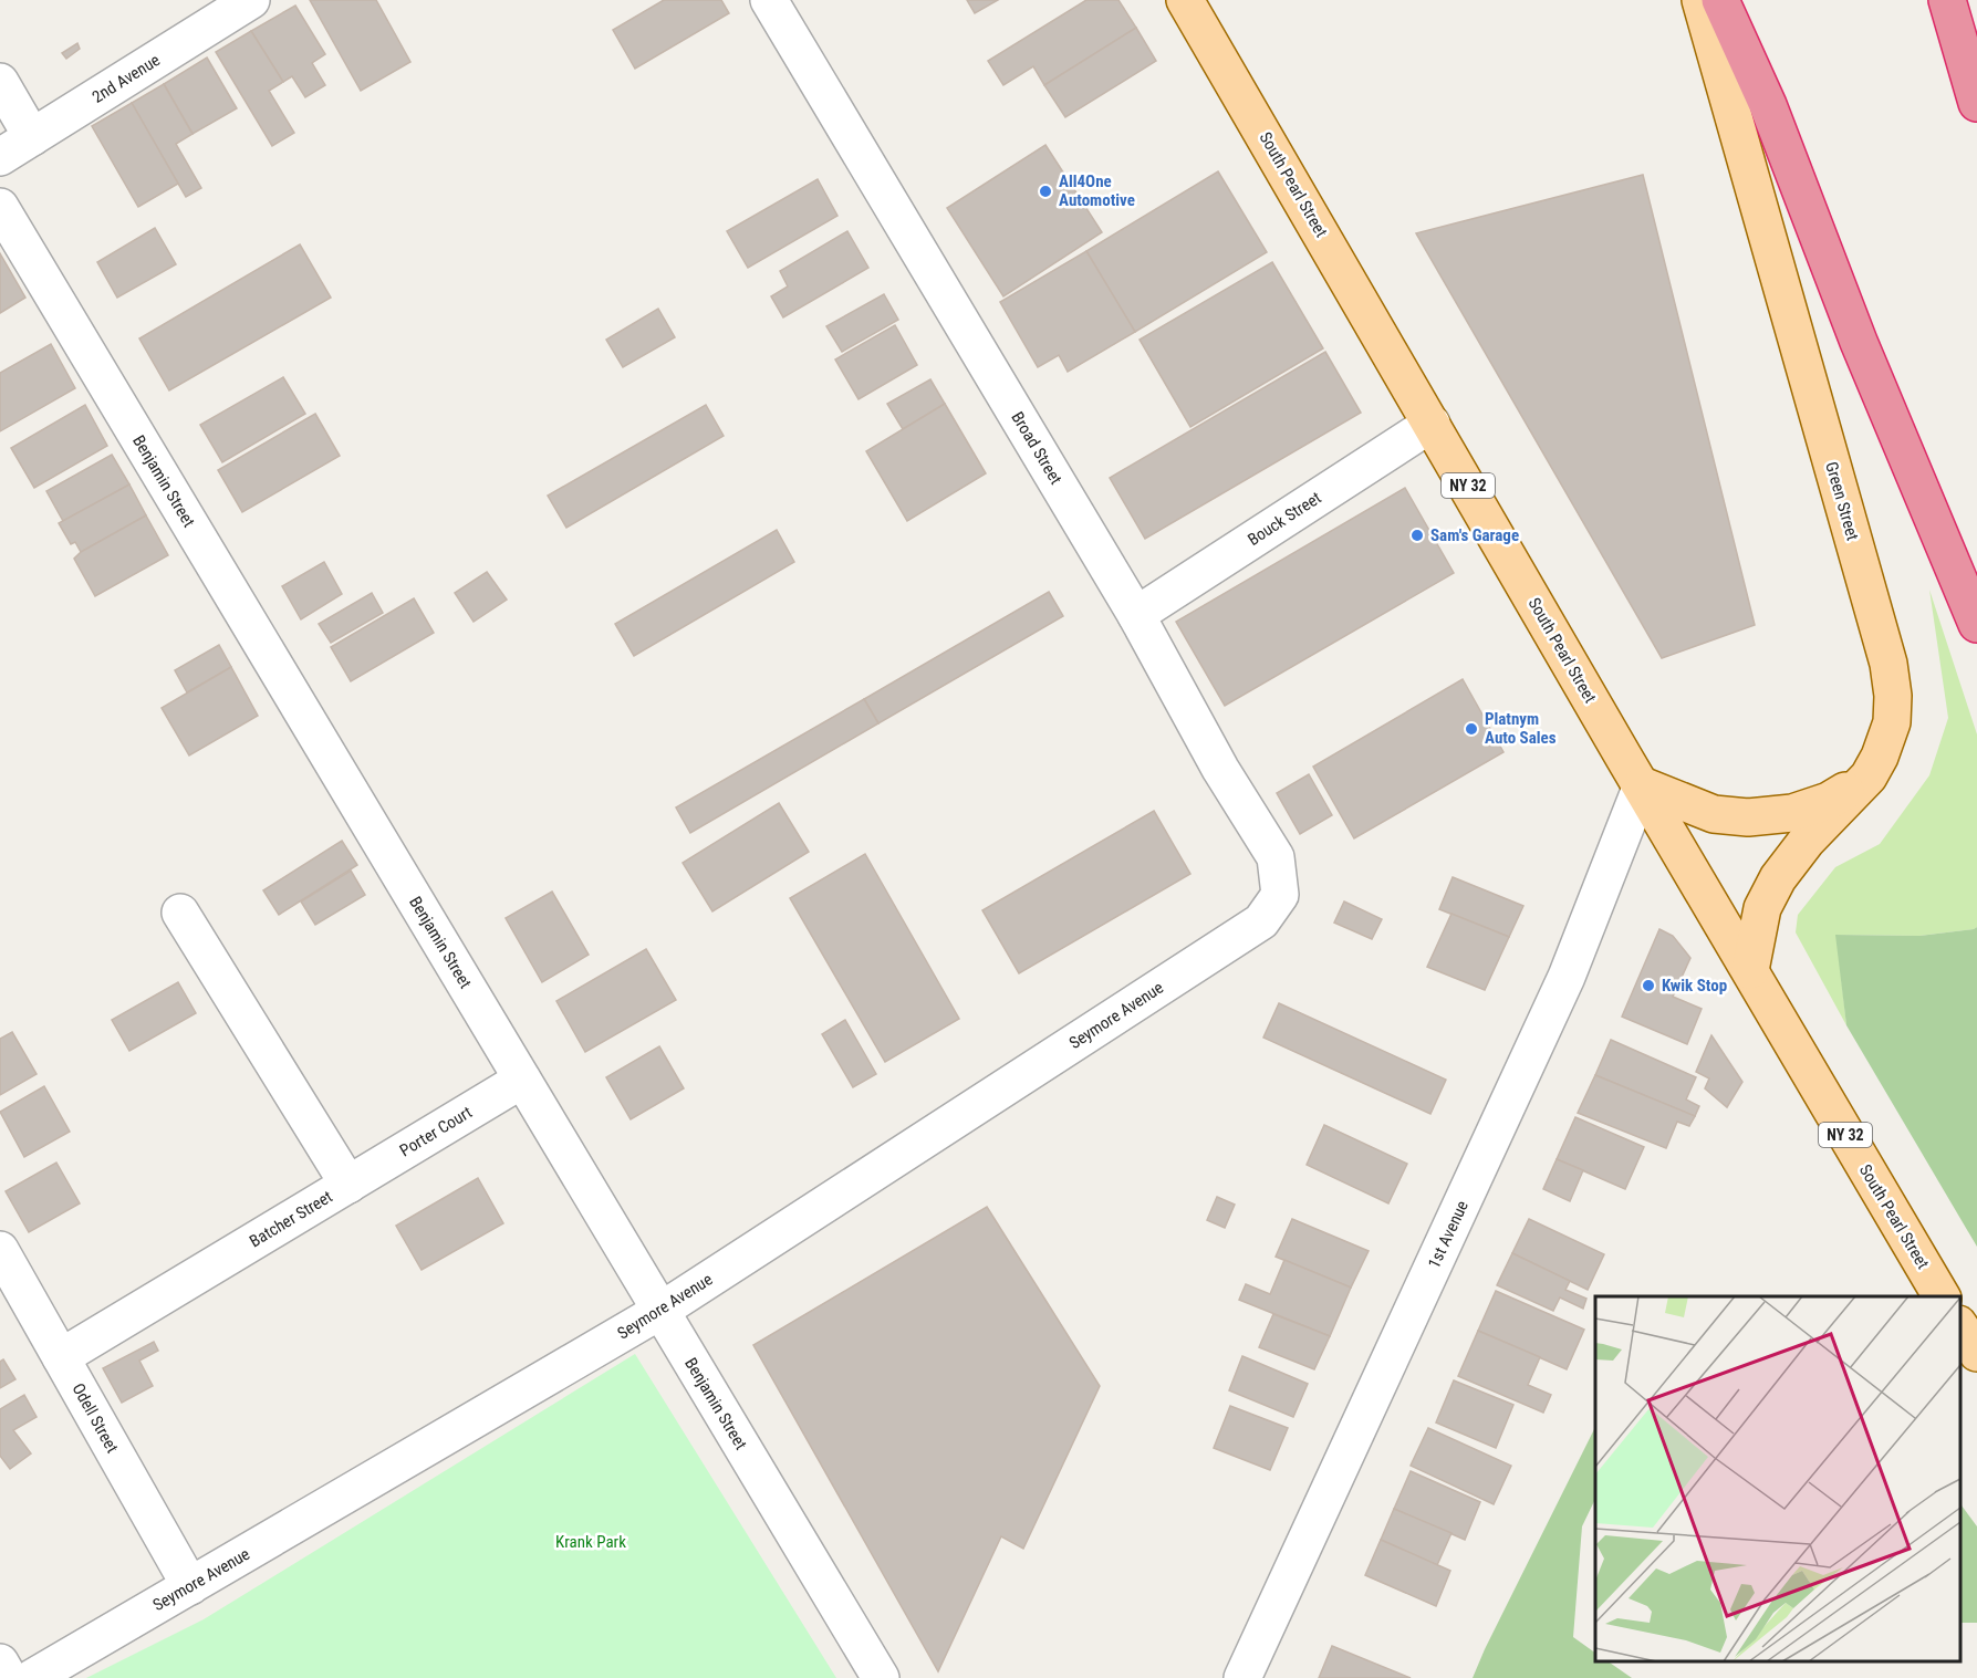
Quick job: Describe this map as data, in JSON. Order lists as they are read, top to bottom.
{
  "streets": {
    "main road": ["South Pearl Street", "NY 32", "Green Street"],
    "street": [
      "2nd Avenue",
      "Broad Street",
      "Benjamin Street",
      "Bouck Street",
      "Seymore Avenue",
      "Porter Court",
      "Batcher Street",
      "1st Avenue",
      "Odell Street"
    ]
  },
  "crossings": [
    ["South Pearl Street", "Green Street"],
    ["South Pearl Street", "Bouck Street"],
    ["South Pearl Street", "1st Avenue"],
    ["Broad Street", "Bouck Street"],
    ["Broad Street", "Seymore Avenue"],
    ["Benjamin Street", "Seymore Avenue"],
    ["Benjamin Street", "Porter Court"],
    ["Seymore Avenue", "Odell Street"],
    ["Porter Court", "Batcher Street"],
    ["Batcher Street", "Odell Street"]
  ],
  "parks": ["Krank Park"],
  "places": [
    "All4One Automotive",
    "Sam's Garage",
    "Platnym Auto Sales",
    "Kwik Stop"
  ]
}
